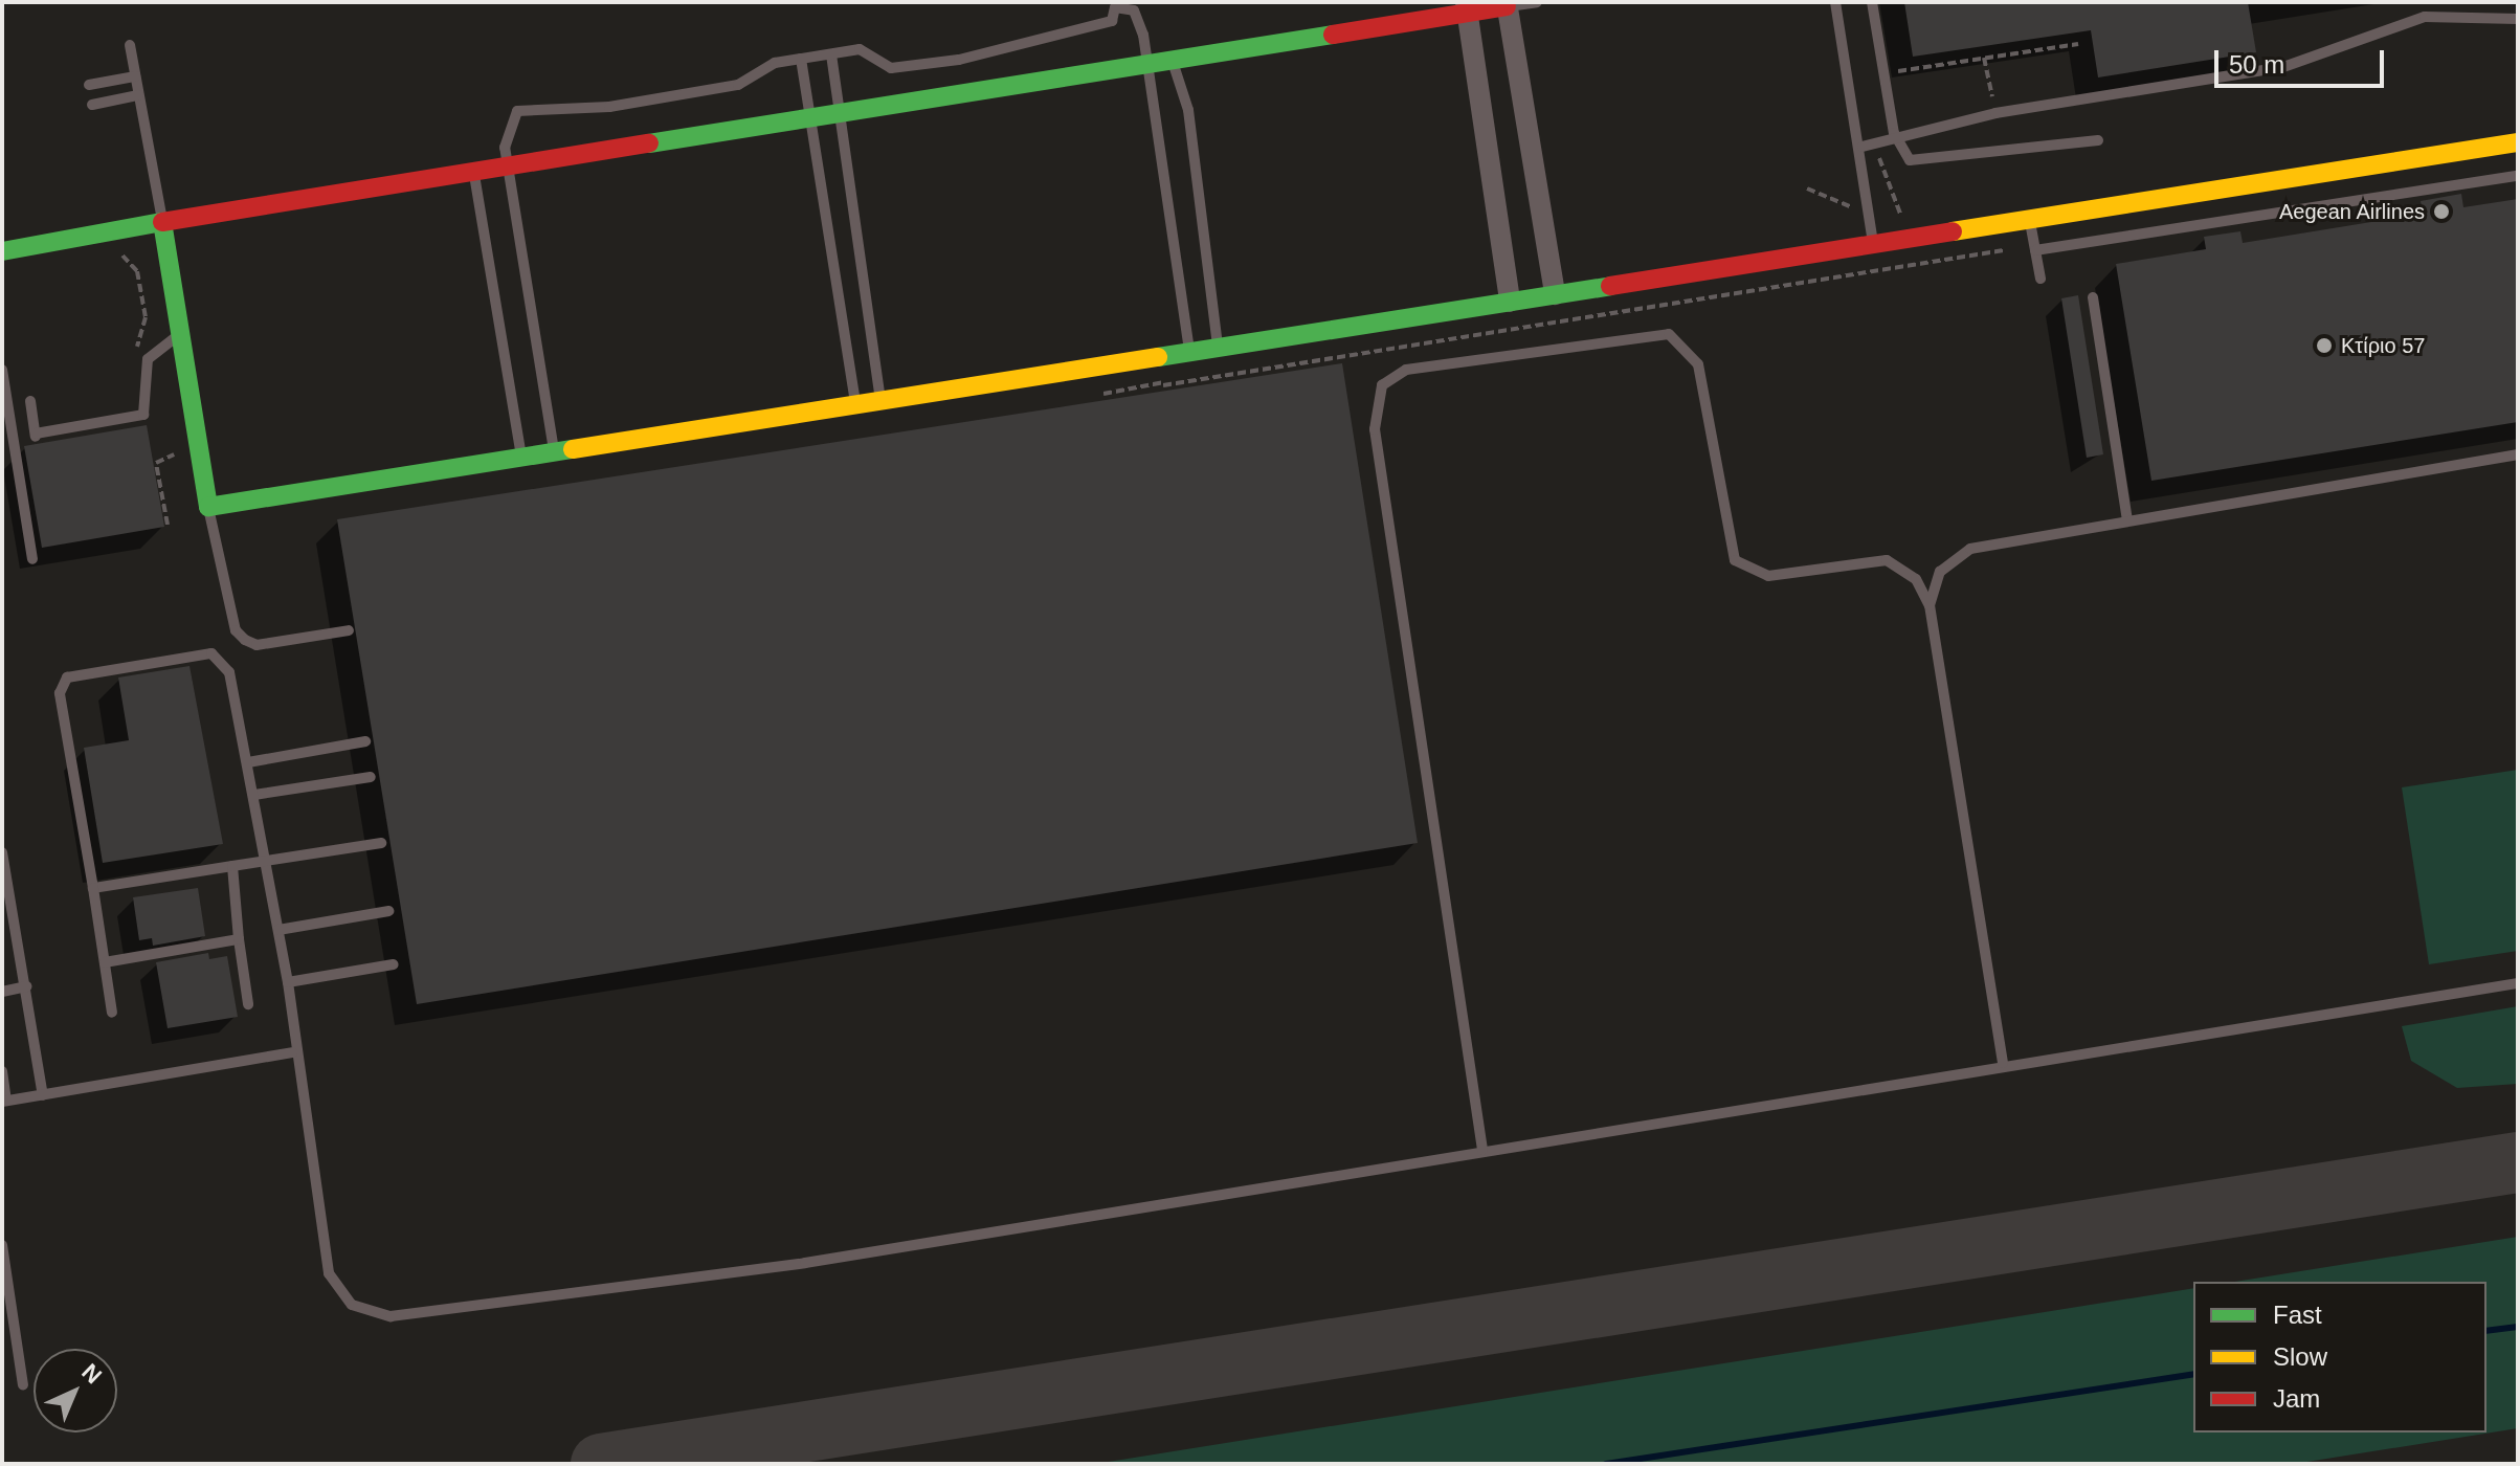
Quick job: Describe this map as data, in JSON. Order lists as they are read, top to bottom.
{
  "places": ["Aegean Airlines", "Κτίριο 57"],
  "legend": ["Fast", "Slow", "Jam"],
  "scale_bar": "50 m",
  "north": "top right"
}
